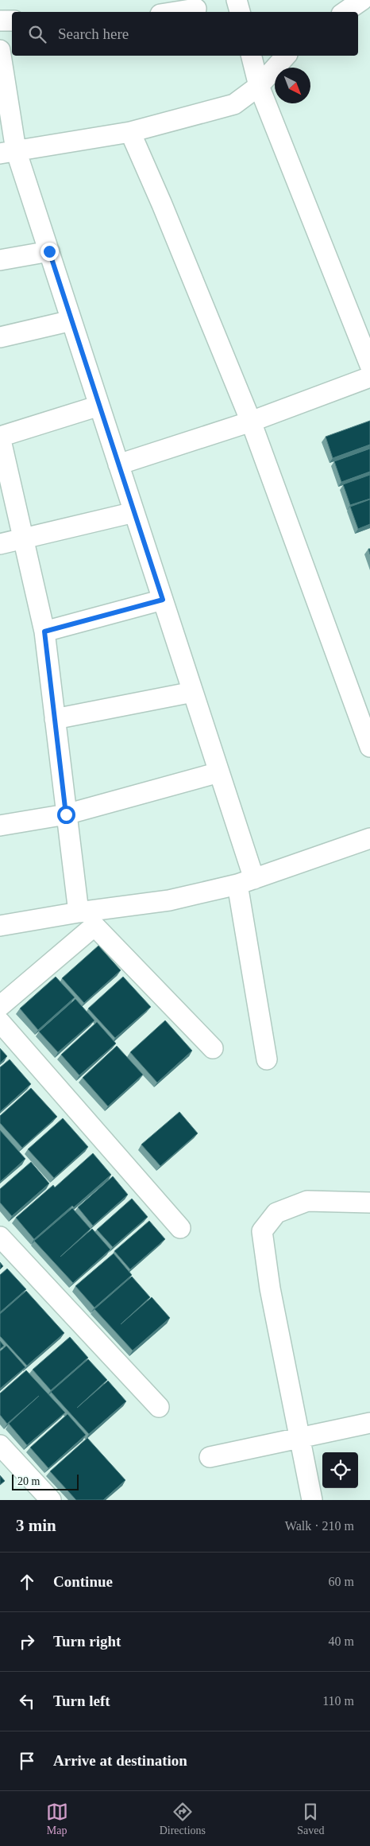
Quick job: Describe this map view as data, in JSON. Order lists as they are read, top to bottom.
{
  "scale_bar": "20 m",
  "north": "bottom right",
  "page": {
    "search": "Search here",
    "scale": "20 m",
    "heading": ["3 min", "Walk · 210 m"],
    "list": [
      ["Continue", "60 m"],
      ["Turn right", "40 m"],
      ["Turn left", "110 m"],
      "Arrive at destination"
    ],
    "nav": ["Map", "Directions", "Saved"]
  }
}
